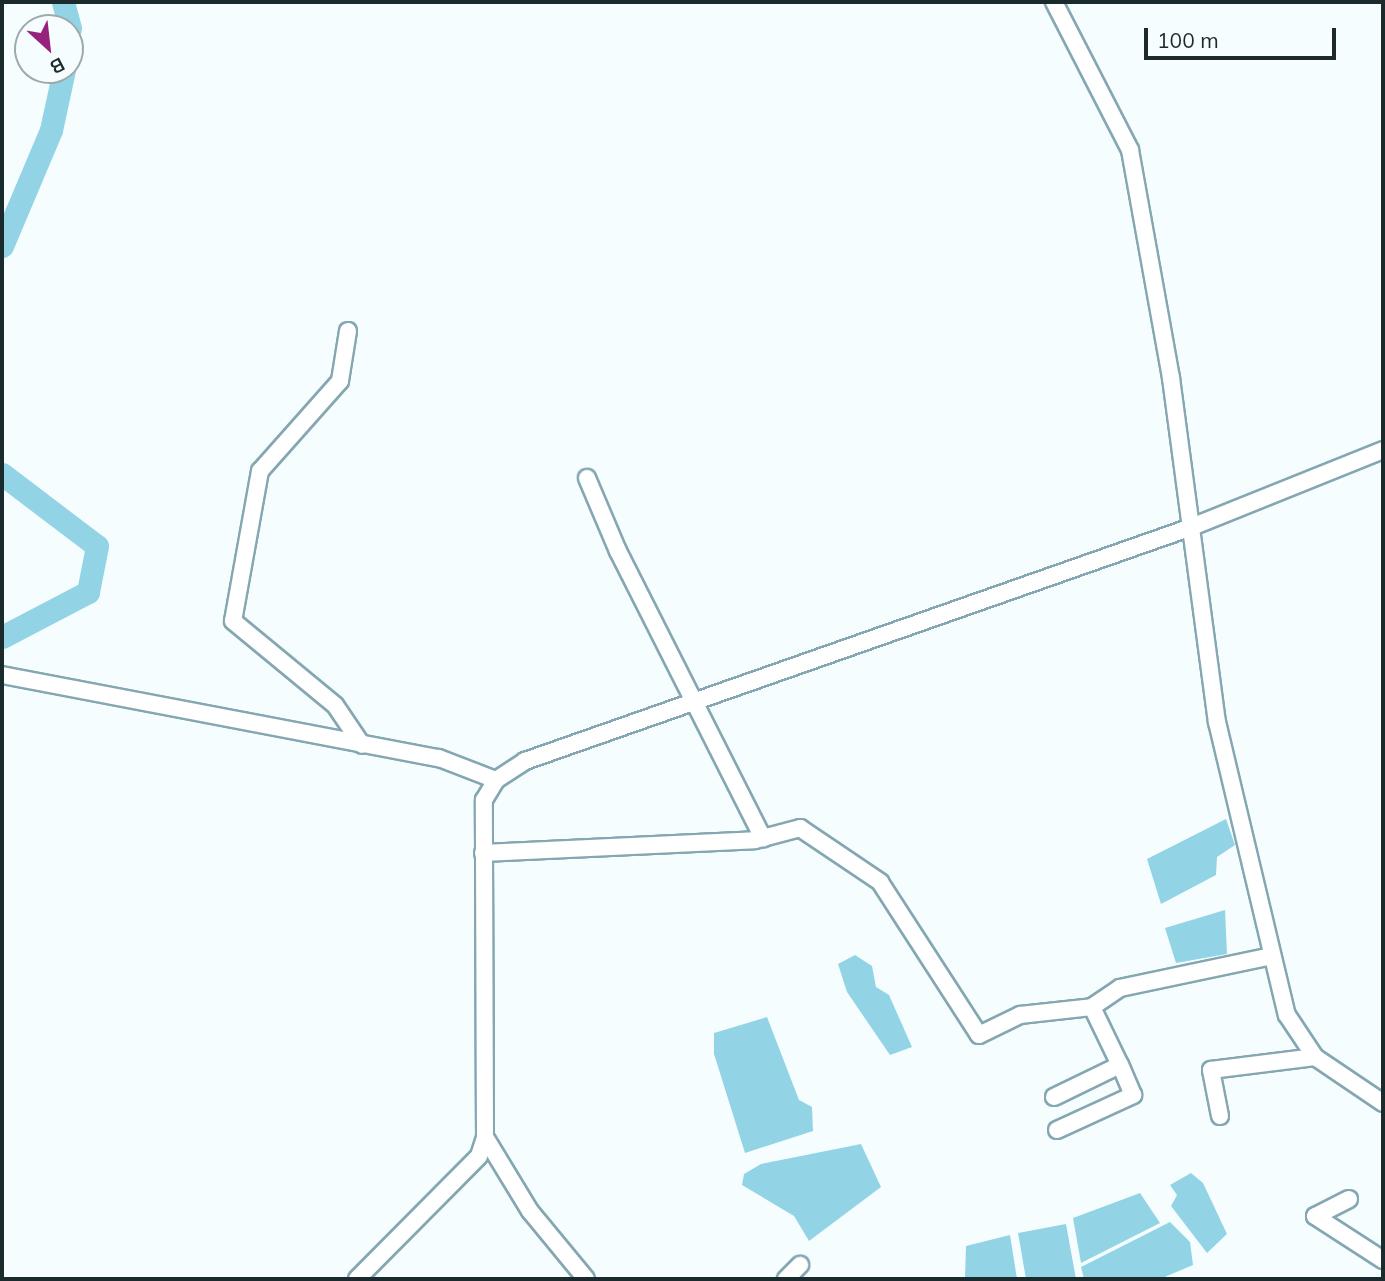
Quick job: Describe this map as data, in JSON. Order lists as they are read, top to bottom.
{
  "scale_bar": "100 m",
  "north": "bottom right"
}
